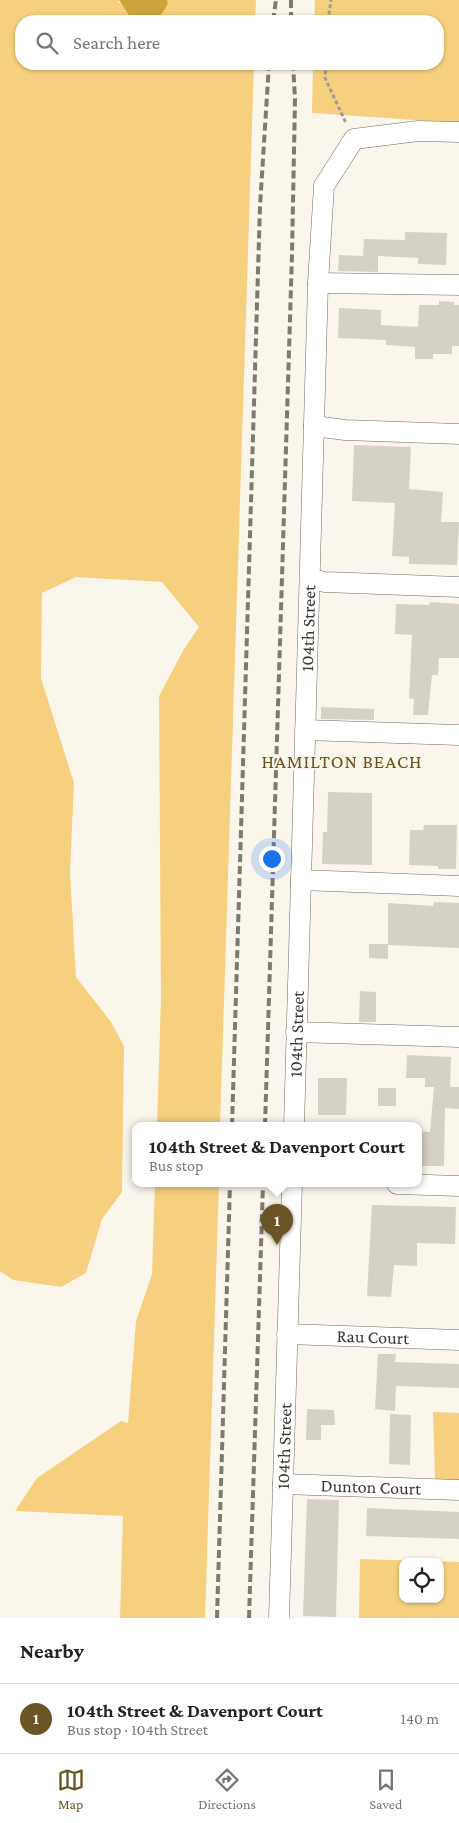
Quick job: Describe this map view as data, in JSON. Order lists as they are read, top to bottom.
{
  "streets": {
    "street": ["104th Street", "Rau Court", "Dunton Court"]
  },
  "crossings": [
    ["104th Street", "Rau Court"],
    ["104th Street", "Dunton Court"]
  ],
  "districts": ["HAMILTON BEACH"],
  "page": {
    "search": "Search here",
    "popup": ["104th Street & Davenport Court", "Bus stop"],
    "pins": "1",
    "heading": "Nearby",
    "list": [
      {
        "mark": "1",
        "name": "104th Street & Davenport Court",
        "note": "Bus stop · 104th Street",
        "value": "140 m"
      }
    ],
    "nav": ["Map", "Directions", "Saved"]
  }
}
